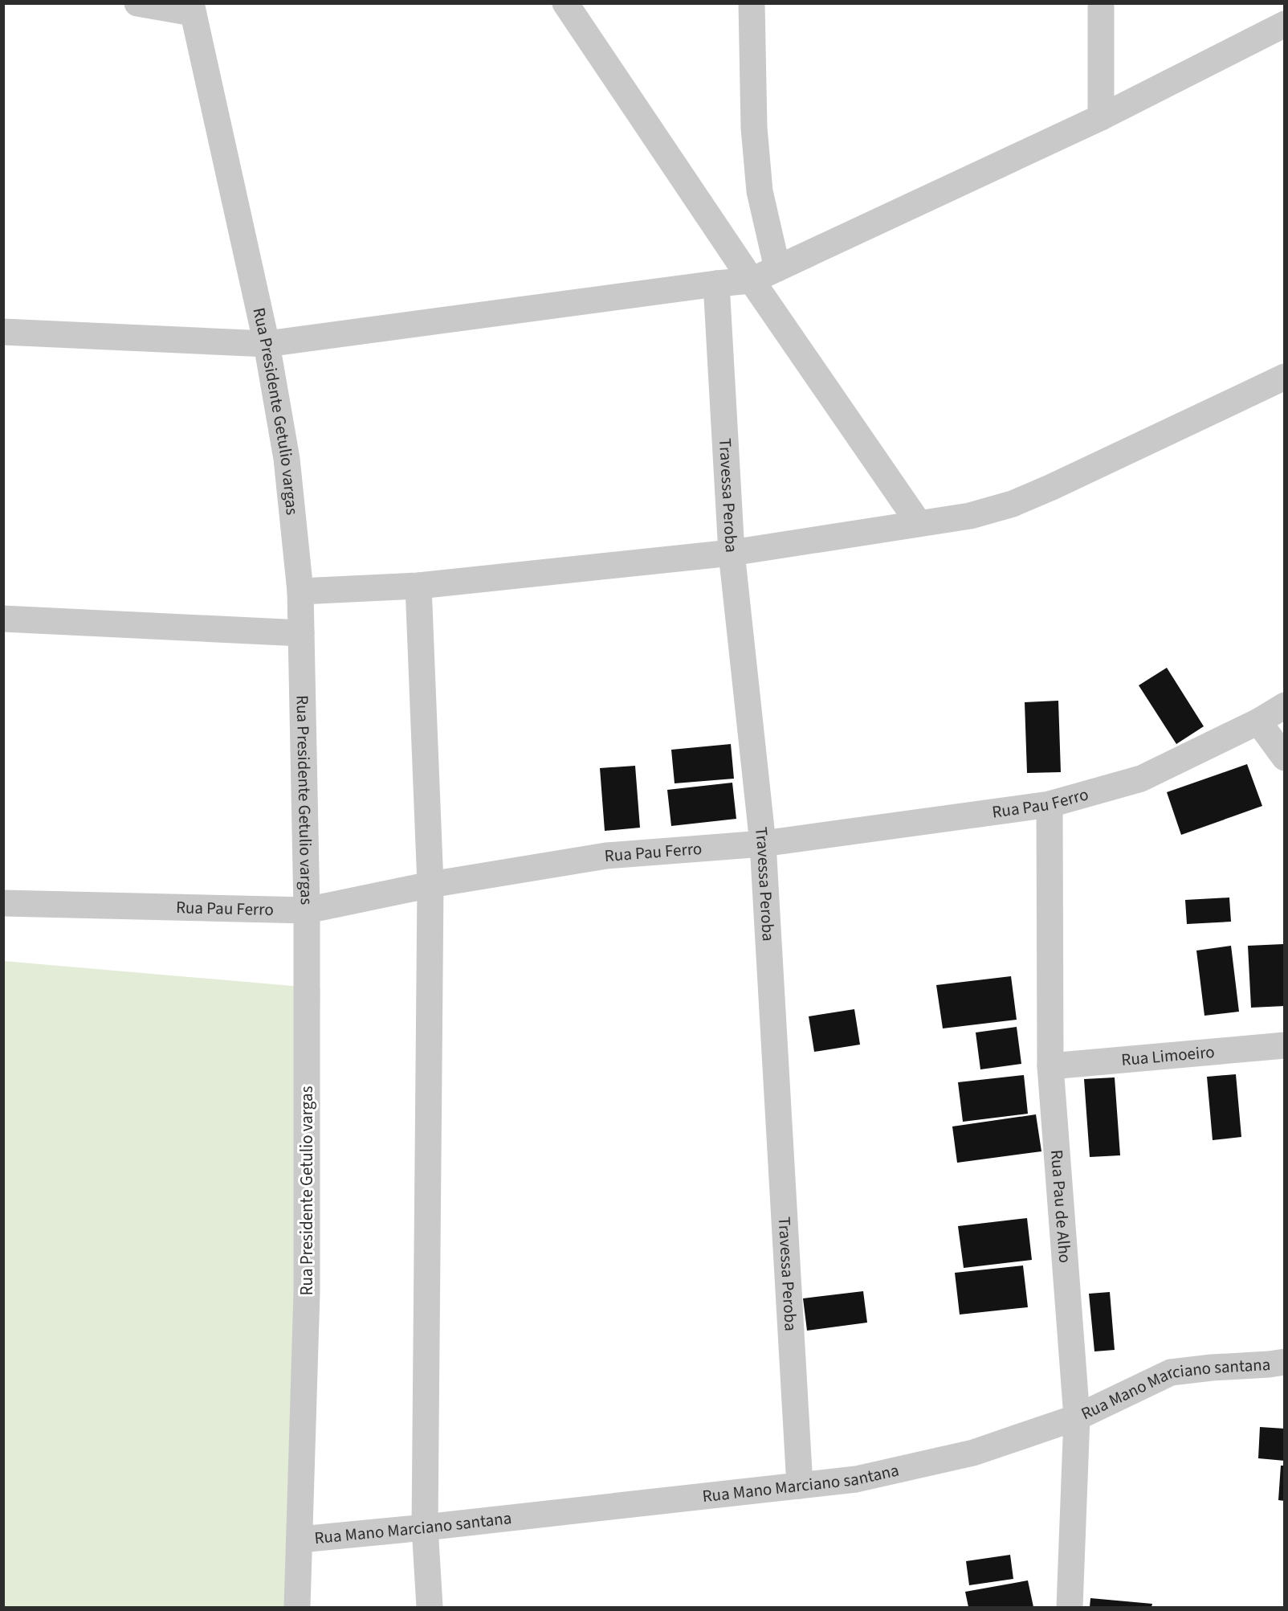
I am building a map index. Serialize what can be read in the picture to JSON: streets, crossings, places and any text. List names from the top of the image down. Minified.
{"streets":{"street":["Rua Presidente Getulio vargas","Travessa Peroba","Rua Pau Ferro","Rua Limoeiro","Rua Pau de Alho","Rua Mano Marciano santana"]},"crossings":[["Rua Presidente Getulio vargas","Rua Pau Ferro"],["Rua Presidente Getulio vargas","Rua Mano Marciano santana"],["Travessa Peroba","Rua Pau Ferro"],["Travessa Peroba","Rua Mano Marciano santana"],["Rua Pau Ferro","Rua Pau de Alho"],["Rua Limoeiro","Rua Pau de Alho"],["Rua Pau de Alho","Rua Mano Marciano santana"]]}
